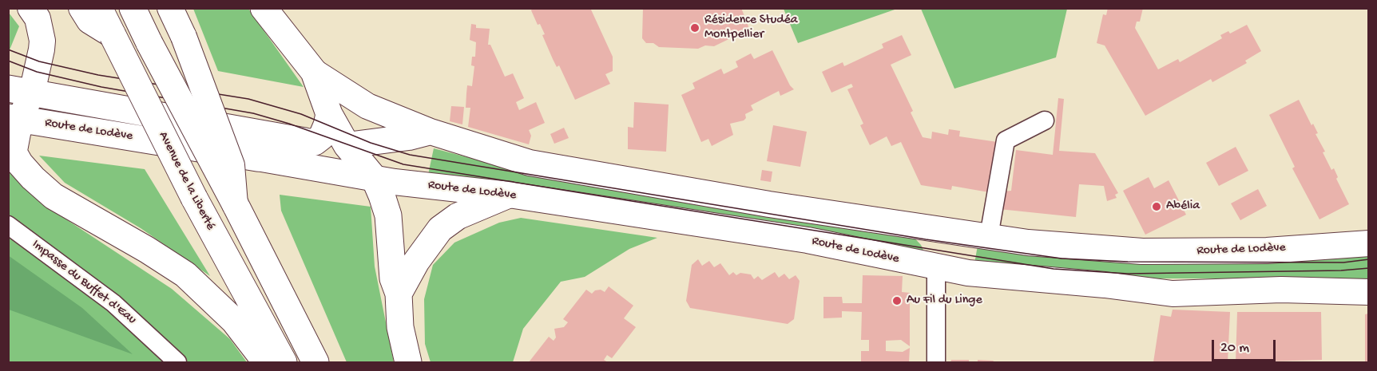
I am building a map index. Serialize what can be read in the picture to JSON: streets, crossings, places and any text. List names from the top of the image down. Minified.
{"streets":{"main road":["Route de Lodève","Avenue de la Liberté"],"street":["Impasse du Buffet d'Eau"]},"places":["Résidence Studéa Montpellier","Abélia","Au Fil du Linge"],"scale_bar":"20 m"}
